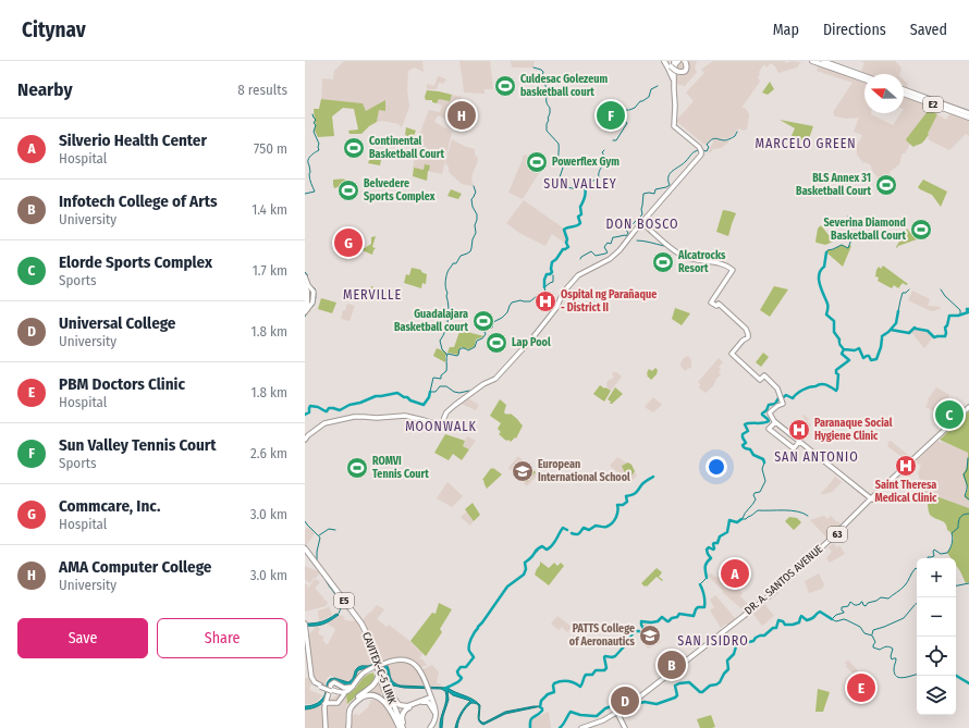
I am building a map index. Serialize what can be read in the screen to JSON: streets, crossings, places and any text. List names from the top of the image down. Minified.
{"streets":{"highway":["E2","E5","CAVITEX–C-5 LINK"],"main road":["63","DR. A. SANTOS AVENUE"]},"districts":["MARCELO GREEN","SUN VALLEY","DON BOSCO","MERVILLE","MOONWALK","SAN ANTONIO","SAN ISIDRO"],"places":{"sports":["Culdesac Golezeum basketball court","Continental Basketball Court","Powerflex Gym","BLS Annex 31 Basketball Court","Belvedere Sports Complex","Severina Diamond Basketball Court","Alcatrocks Resort","Guadalajara Basketball court","Lap Pool","ROMVI Tennis Court"],"hospital":["Ospital ng Parañaque - District II","Paranaque Social Hygiene Clinic","Saint Theresa Medical Clinic"],"school or university":["European International School","PATTS College of Aeronautics"]},"north":"left","page":{"header":"Citynav","nav":["Map","Directions","Saved"],"heading":["Nearby","8 results"],"pins":["F","H","G","C","A","B","E","D"],"list":[{"mark":"A","name":"Silverio Health Center","note":"Hospital","value":"750 m"},{"mark":"B","name":"Infotech College of Arts","note":"University","value":"1.4 km"},{"mark":"C","name":"Elorde Sports Complex","note":"Sports","value":"1.7 km"},{"mark":"D","name":"Universal College","note":"University","value":"1.8 km"},{"mark":"E","name":"PBM Doctors Clinic","note":"Hospital","value":"1.8 km"},{"mark":"F","name":"Sun Valley Tennis Court","note":"Sports","value":"2.6 km"},{"mark":"G","name":"Commcare, Inc.","note":"Hospital","value":"3.0 km"},{"mark":"H","name":"AMA Computer College","note":"University","value":"3.0 km"}],"map_buttons":["+","−"],"buttons":["Save","Share"]}}
